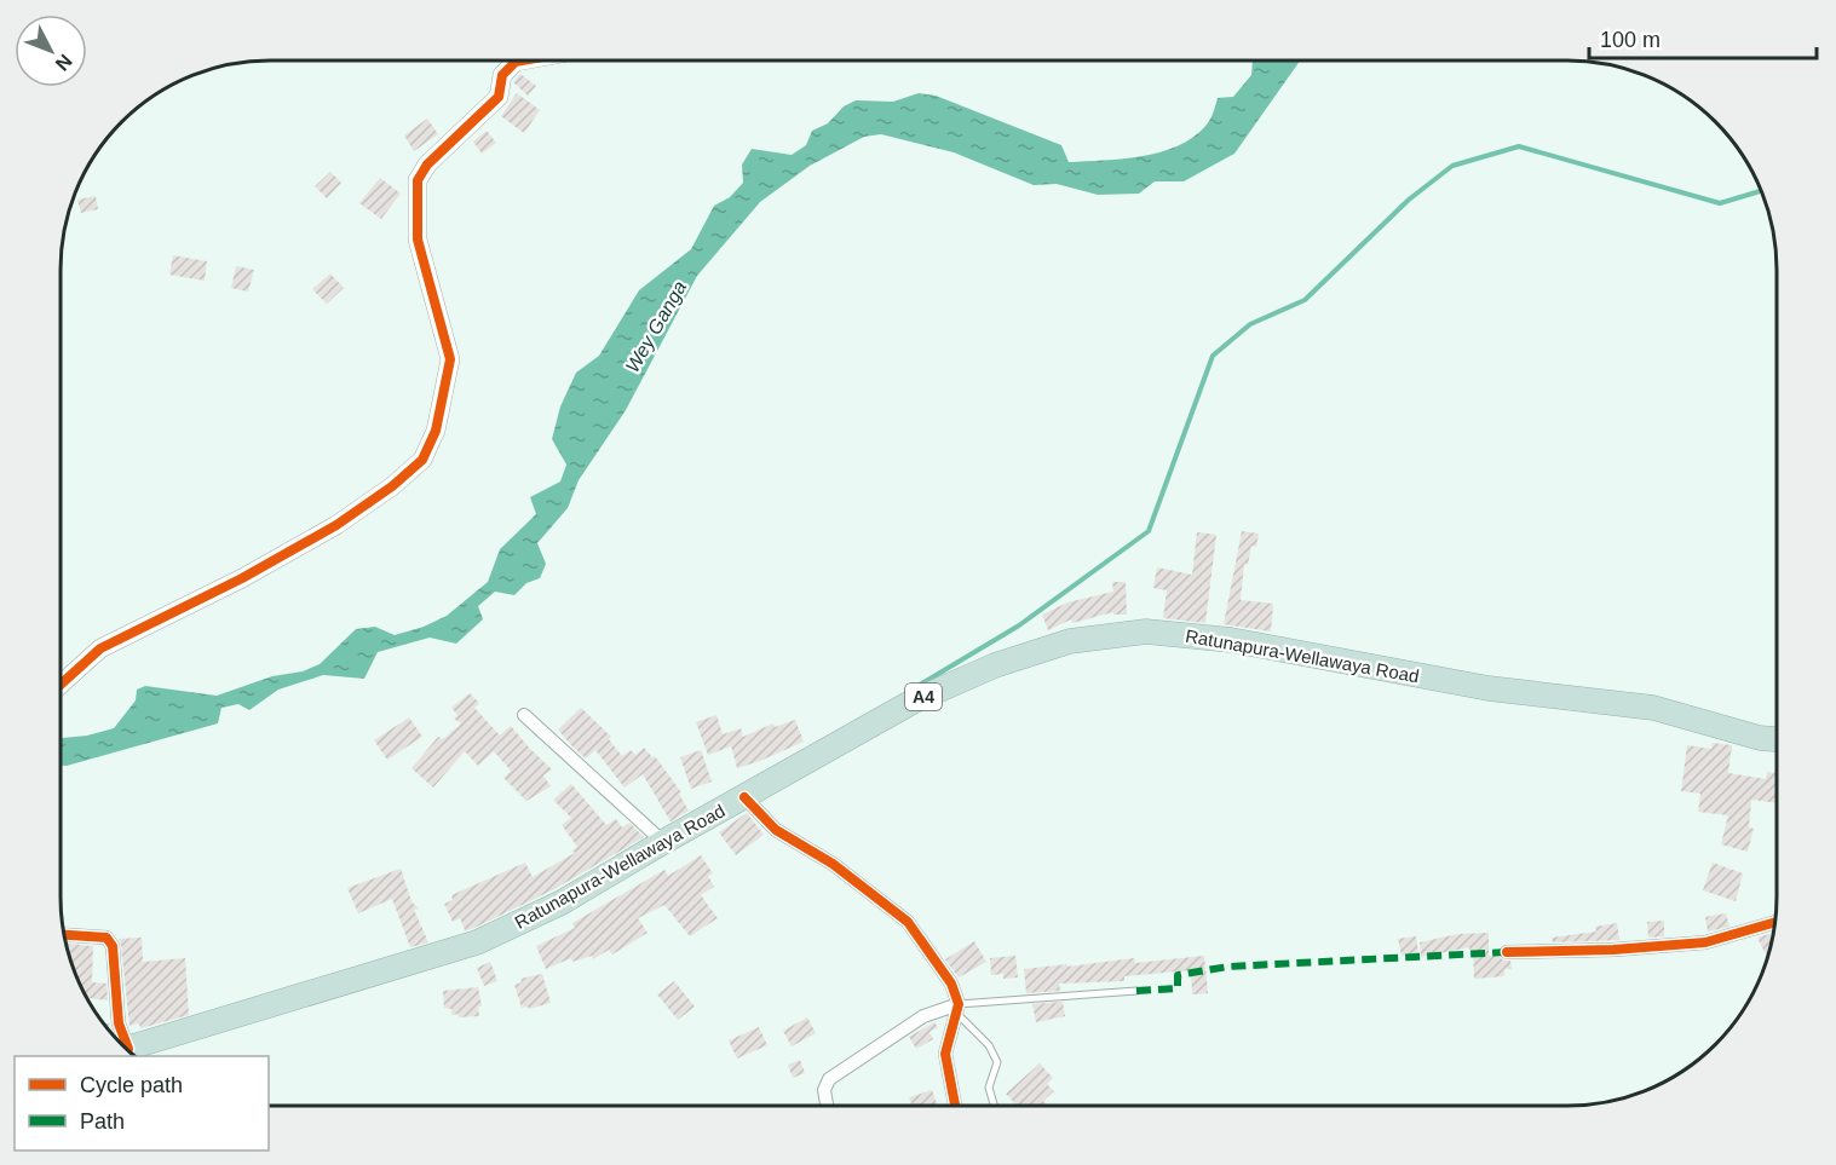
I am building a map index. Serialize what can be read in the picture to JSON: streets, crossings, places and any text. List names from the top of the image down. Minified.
{"streets":{"highway":["Ratunapura-Wellawaya Road","A4"]},"water":["Wey Ganga"],"legend":["Cycle path","Path"],"scale_bar":"100 m","north":"bottom right"}
